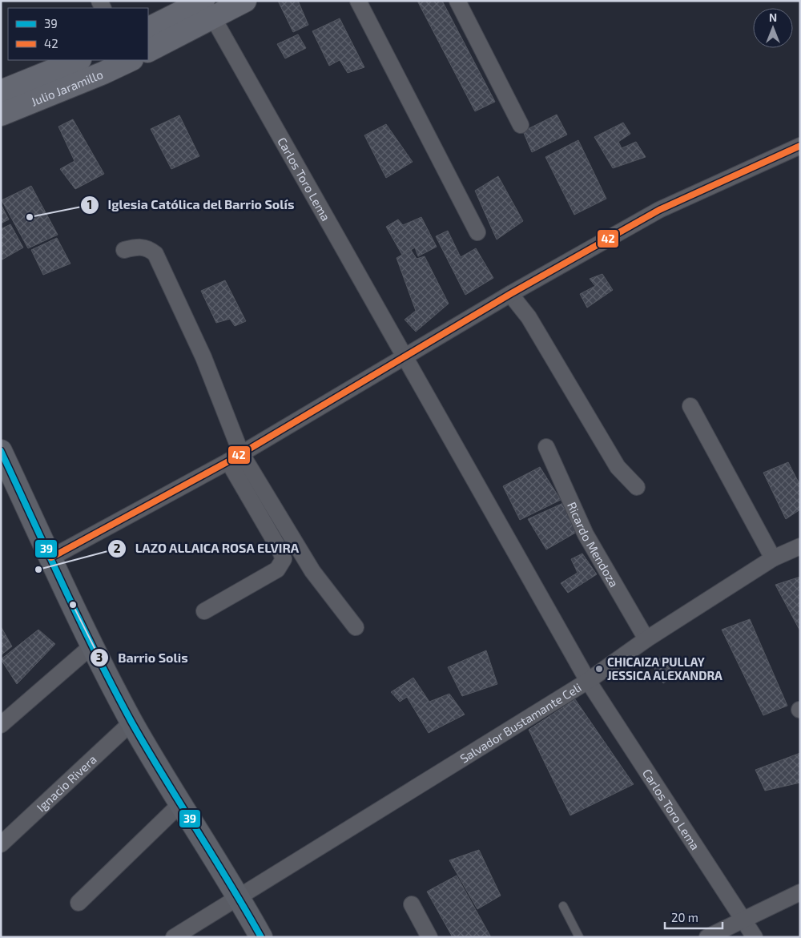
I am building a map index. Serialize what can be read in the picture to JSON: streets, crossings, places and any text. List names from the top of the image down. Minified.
{"streets":{"main road":["Julio Jaramillo"],"street":["Carlos Toro Lema","Ricardo Mendoza","Salvador Bustamante Celi","Ignacio Rivera"]},"crossings":[["Carlos Toro Lema","Salvador Bustamante Celi"],["Ricardo Mendoza","Salvador Bustamante Celi"]],"places":["Iglesia Católica del Barrio Solís","LAZO ALLAICA ROSA ELVIRA","Barrio Solis","CHICAIZA PULLAY JESSICA ALEXANDRA"],"lines":["transit line 42","transit line 39"],"legend":["39","42"],"scale_bar":"20 m","north":"top"}
